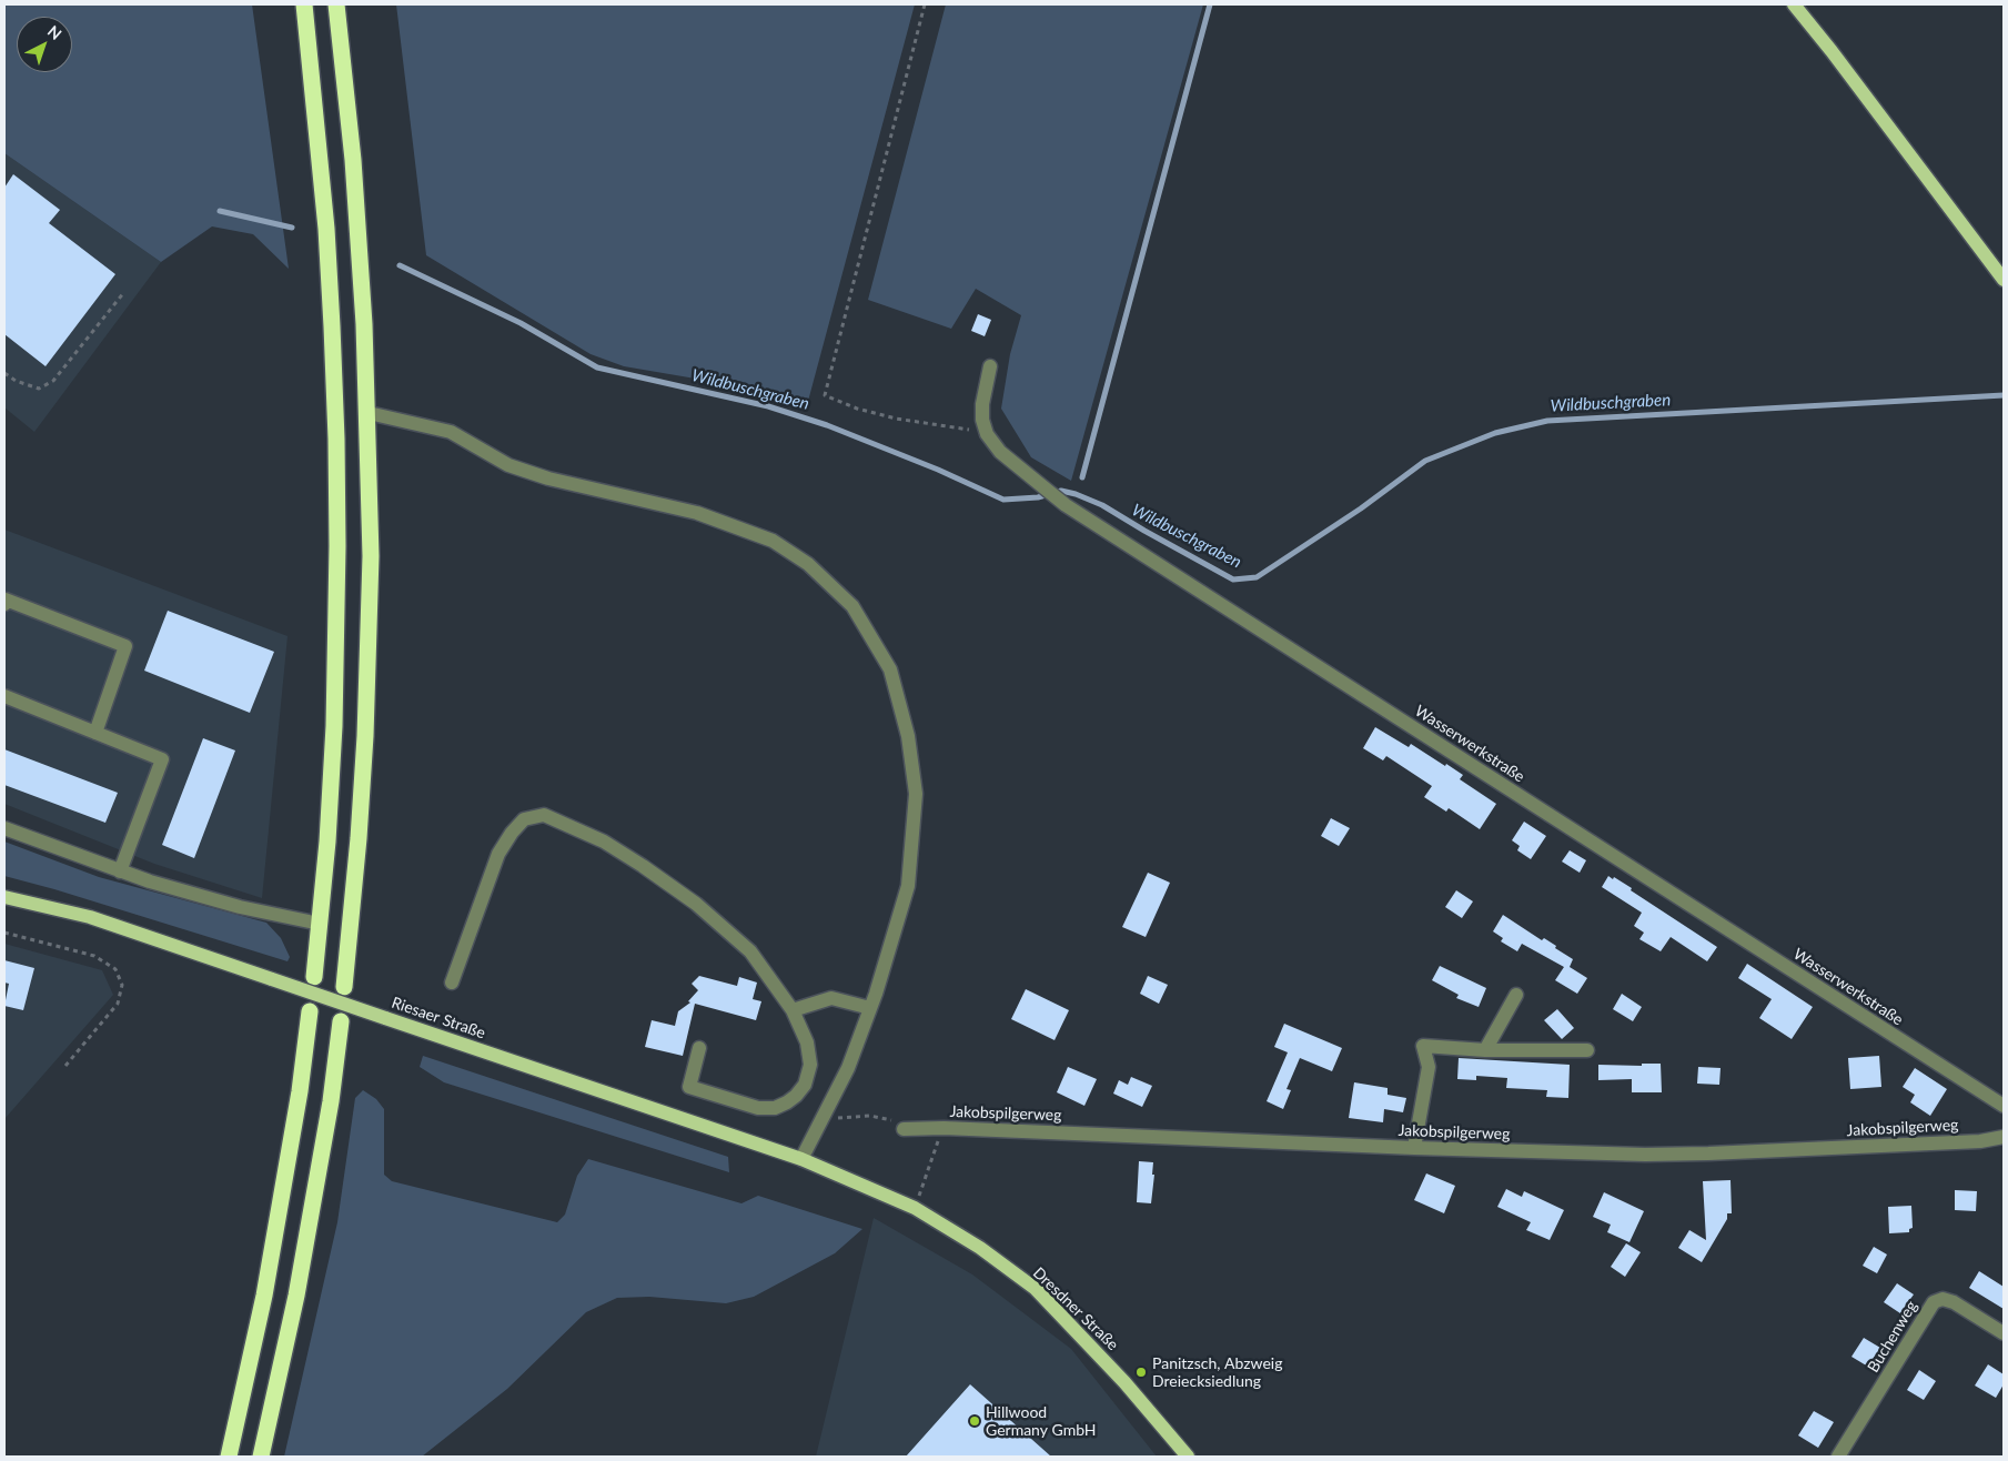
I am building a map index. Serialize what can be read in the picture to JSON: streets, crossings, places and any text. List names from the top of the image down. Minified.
{"streets":{"main road":["Riesaer Straße","Dresdner Straße"],"street":["Wasserwerkstraße","Jakobspilgerweg","Buchenweg"]},"crossings":[["Riesaer Straße","Dresdner Straße"]],"water":["Wildbuschgraben"],"places":["Panitzsch, Abzweig Dreiecksiedlung","Hillwood Germany GmbH"],"north":"top right"}
